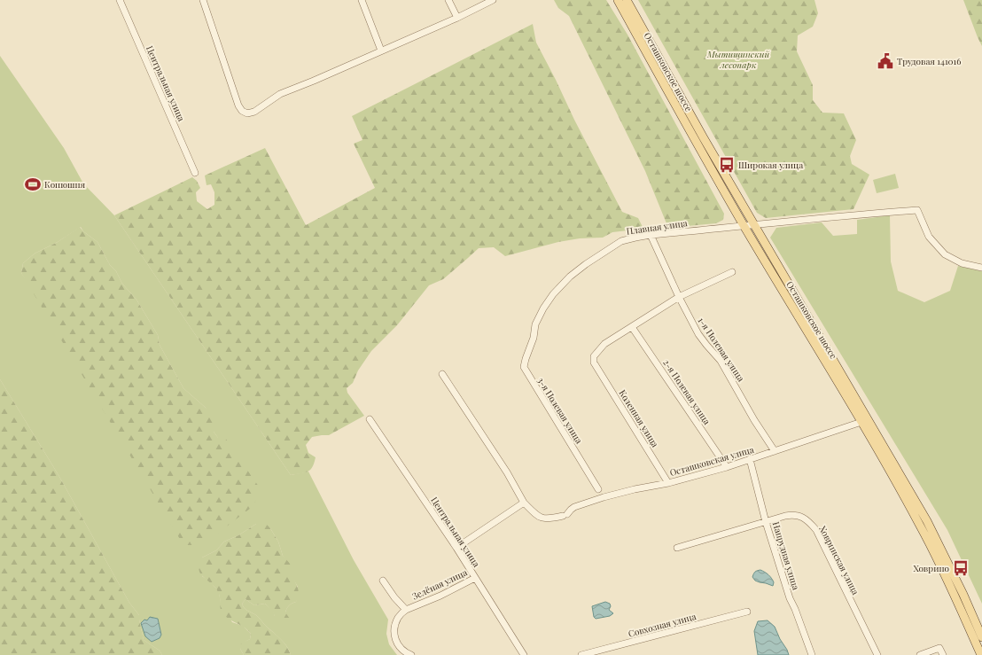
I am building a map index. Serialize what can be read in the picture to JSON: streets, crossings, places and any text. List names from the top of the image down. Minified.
{"streets":{"main road":["Осташковское шоссе"],"street":["Центральная улица","Плавная улица","1-я Полевая улица","2-я Полевая улица","3-я Полевая улица","Коленная улица","Осташковская улица","Напрудная улица","Ховринская улица","Зелёная улица","Совхозная улица"]},"crossings":[["Осташковское шоссе","Плавная улица"],["Осташковское шоссе","Осташковская улица"],["Центральная улица","Зелёная улица"],["Плавная улица","1-я Полевая улица"],["Плавная улица","3-я Полевая улица"],["1-я Полевая улица","Осташковская улица"],["2-я Полевая улица","Коленная улица"],["2-я Полевая улица","Осташковская улица"],["Коленная улица","Осташковская улица"],["Осташковская улица","Напрудная улица"],["Напрудная улица","Ховринская улица"]],"parks":["Мытищинский лесопарк"],"places":{"public building":["Трудовая 141016"],"bus stop":["Широкая улица","Ховрино"],"sports":["Конюшня"]}}
